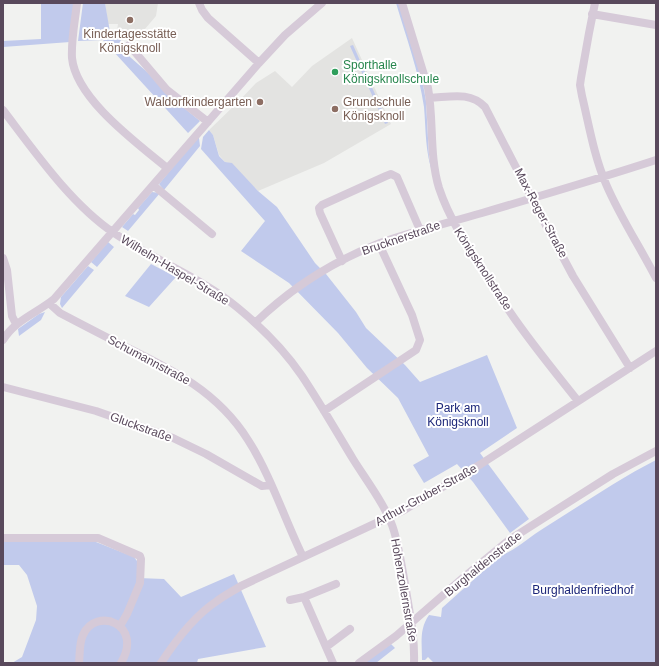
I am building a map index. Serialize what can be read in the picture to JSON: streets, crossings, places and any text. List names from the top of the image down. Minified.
{"streets":{"street":["Max-Reger-Straße","Brucknerstraße","Königsknollstraße","Wilhelm-Haspel-Straße","Schumannstraße","Gluckstraße","Arthur-Gruber-Straße","Burghaldenstraße","Hohenzollernstraße"]},"crossings":[["Max-Reger-Straße","Brucknerstraße"],["Max-Reger-Straße","Königsknollstraße"],["Max-Reger-Straße","Arthur-Gruber-Straße"],["Brucknerstraße","Königsknollstraße"],["Brucknerstraße","Wilhelm-Haspel-Straße"],["Königsknollstraße","Arthur-Gruber-Straße"],["Wilhelm-Haspel-Straße","Arthur-Gruber-Straße"],["Wilhelm-Haspel-Straße","Hohenzollernstraße"],["Schumannstraße","Gluckstraße"],["Schumannstraße","Arthur-Gruber-Straße"],["Arthur-Gruber-Straße","Hohenzollernstraße"],["Burghaldenstraße","Hohenzollernstraße"]],"parks":["Park am Königsknoll","Burghaldenfriedhof"],"places":["Kindertagesstätte Königsknoll","Sporthalle Königsknollschule","Waldorfkindergarten","Grundschule Königsknoll"]}
